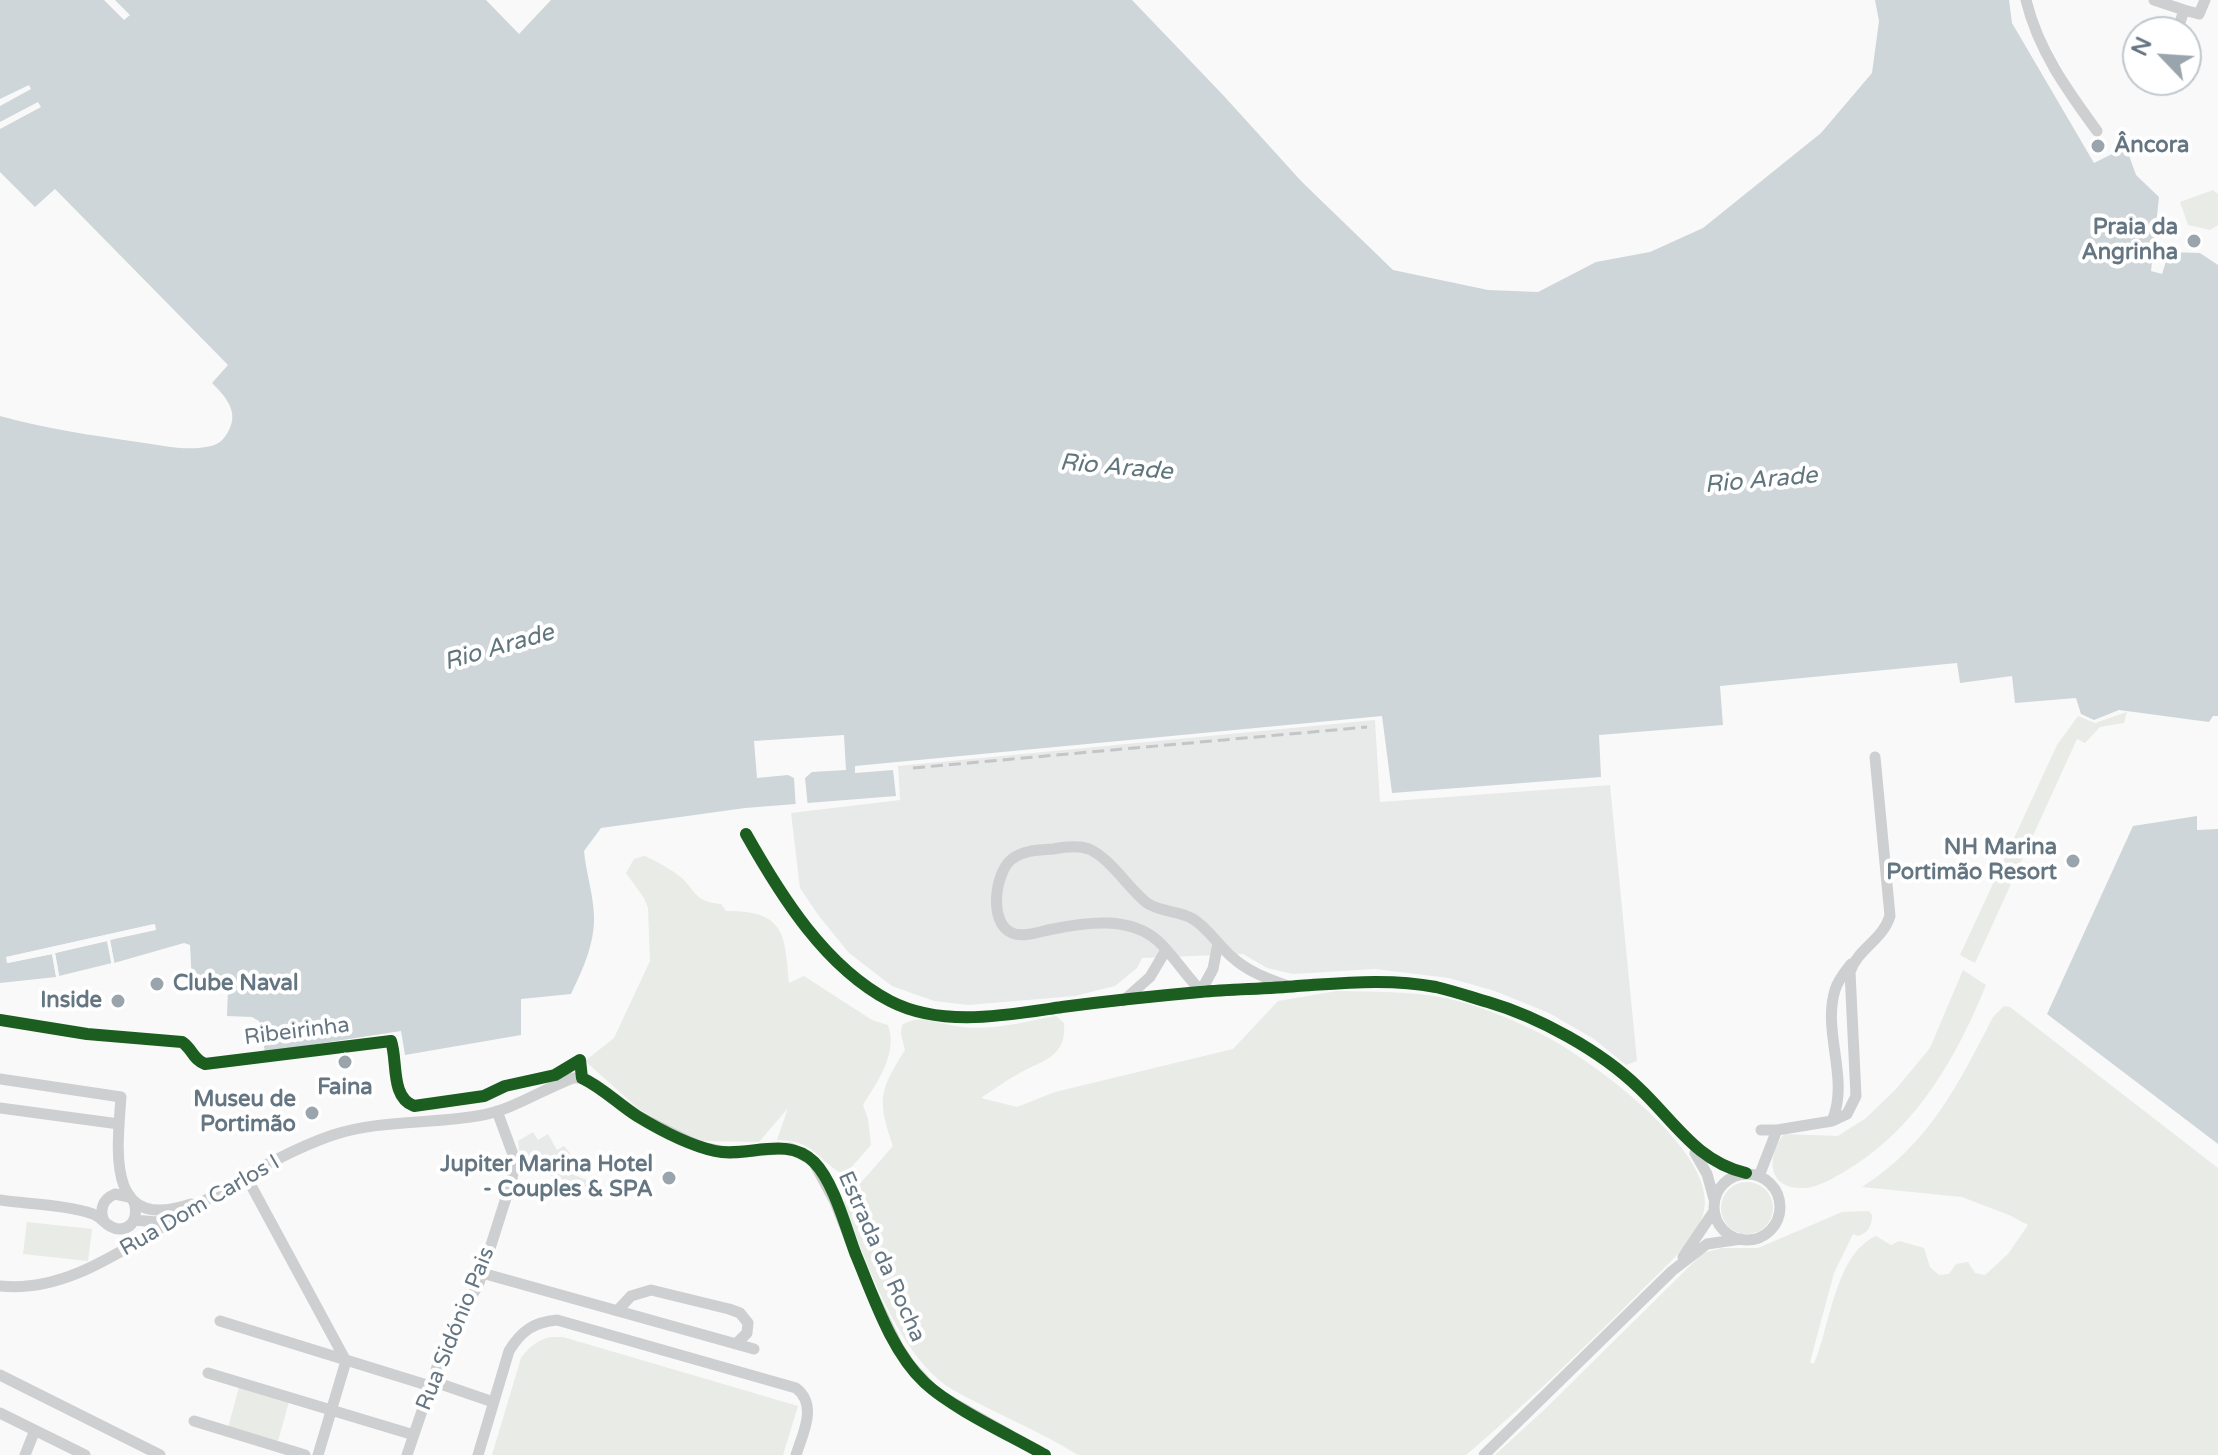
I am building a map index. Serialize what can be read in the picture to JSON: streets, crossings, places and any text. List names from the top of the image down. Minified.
{"streets":{"street":["Rua Dom Carlos I","Estrada da Rocha","Rua Sidónio Pais"],"cycle path":["Ribeirinha"]},"crossings":[["Rua Dom Carlos I","Estrada da Rocha"],["Rua Dom Carlos I","Rua Sidónio Pais"],["Estrada da Rocha","Rua Sidónio Pais"]],"water":["Rio Arade"],"places":["Âncora","Praia da Angrinha","NH Marina Portimão Resort","Clube Naval","Inside","Faina","Museu de Portimão","Jupiter Marina Hotel - Couples & SPA"],"north":"top left"}
